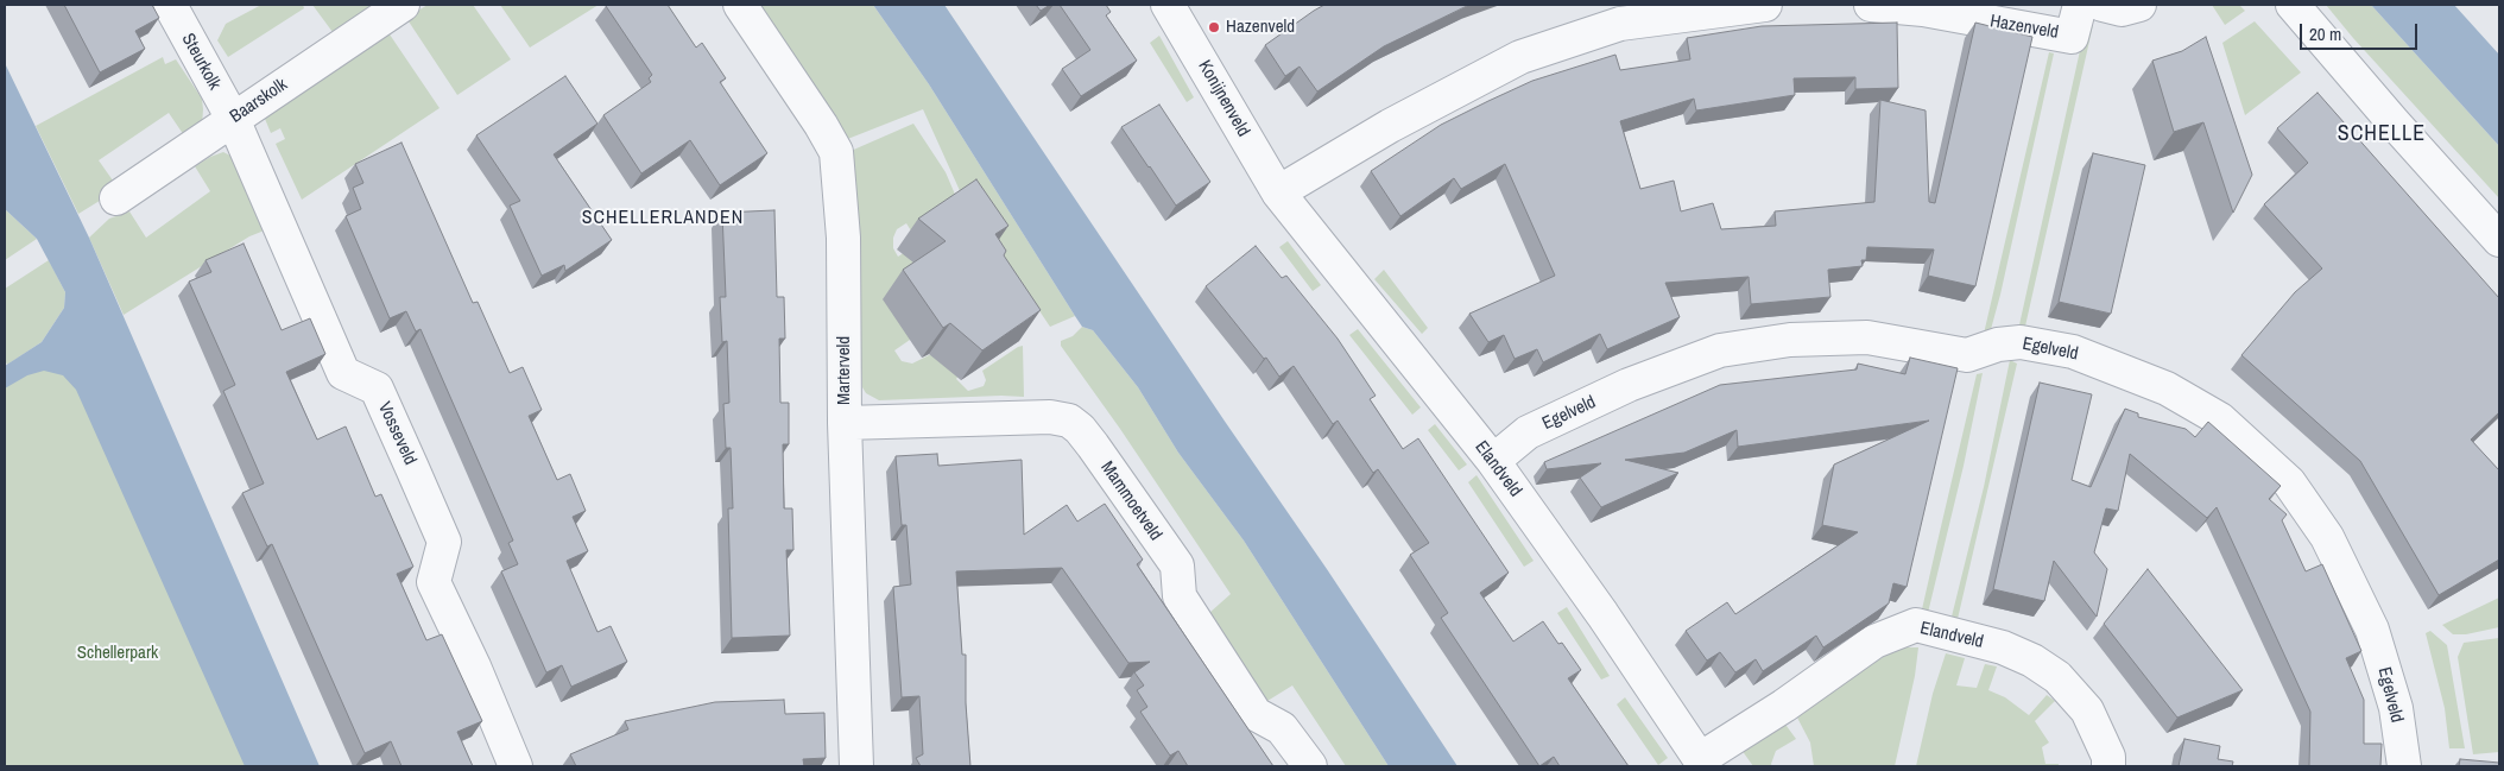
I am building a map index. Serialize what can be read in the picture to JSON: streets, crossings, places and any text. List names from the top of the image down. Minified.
{"streets":{"street":["Hazenveld","Steurkolk","Konijnenveld","Baarskolk","Egelveld","Marterveld","Vosseveld","Elandveld","Mammoetveld"]},"crossings":[["Steurkolk","Baarskolk"],["Steurkolk","Vosseveld"],["Konijnenveld","Elandveld"],["Baarskolk","Vosseveld"],["Egelveld","Elandveld"],["Marterveld","Mammoetveld"]],"districts":["SCHELLE","SCHELLERLANDEN"],"parks":["Schellerpark"],"places":["Hazenveld"],"scale_bar":"20 m"}
